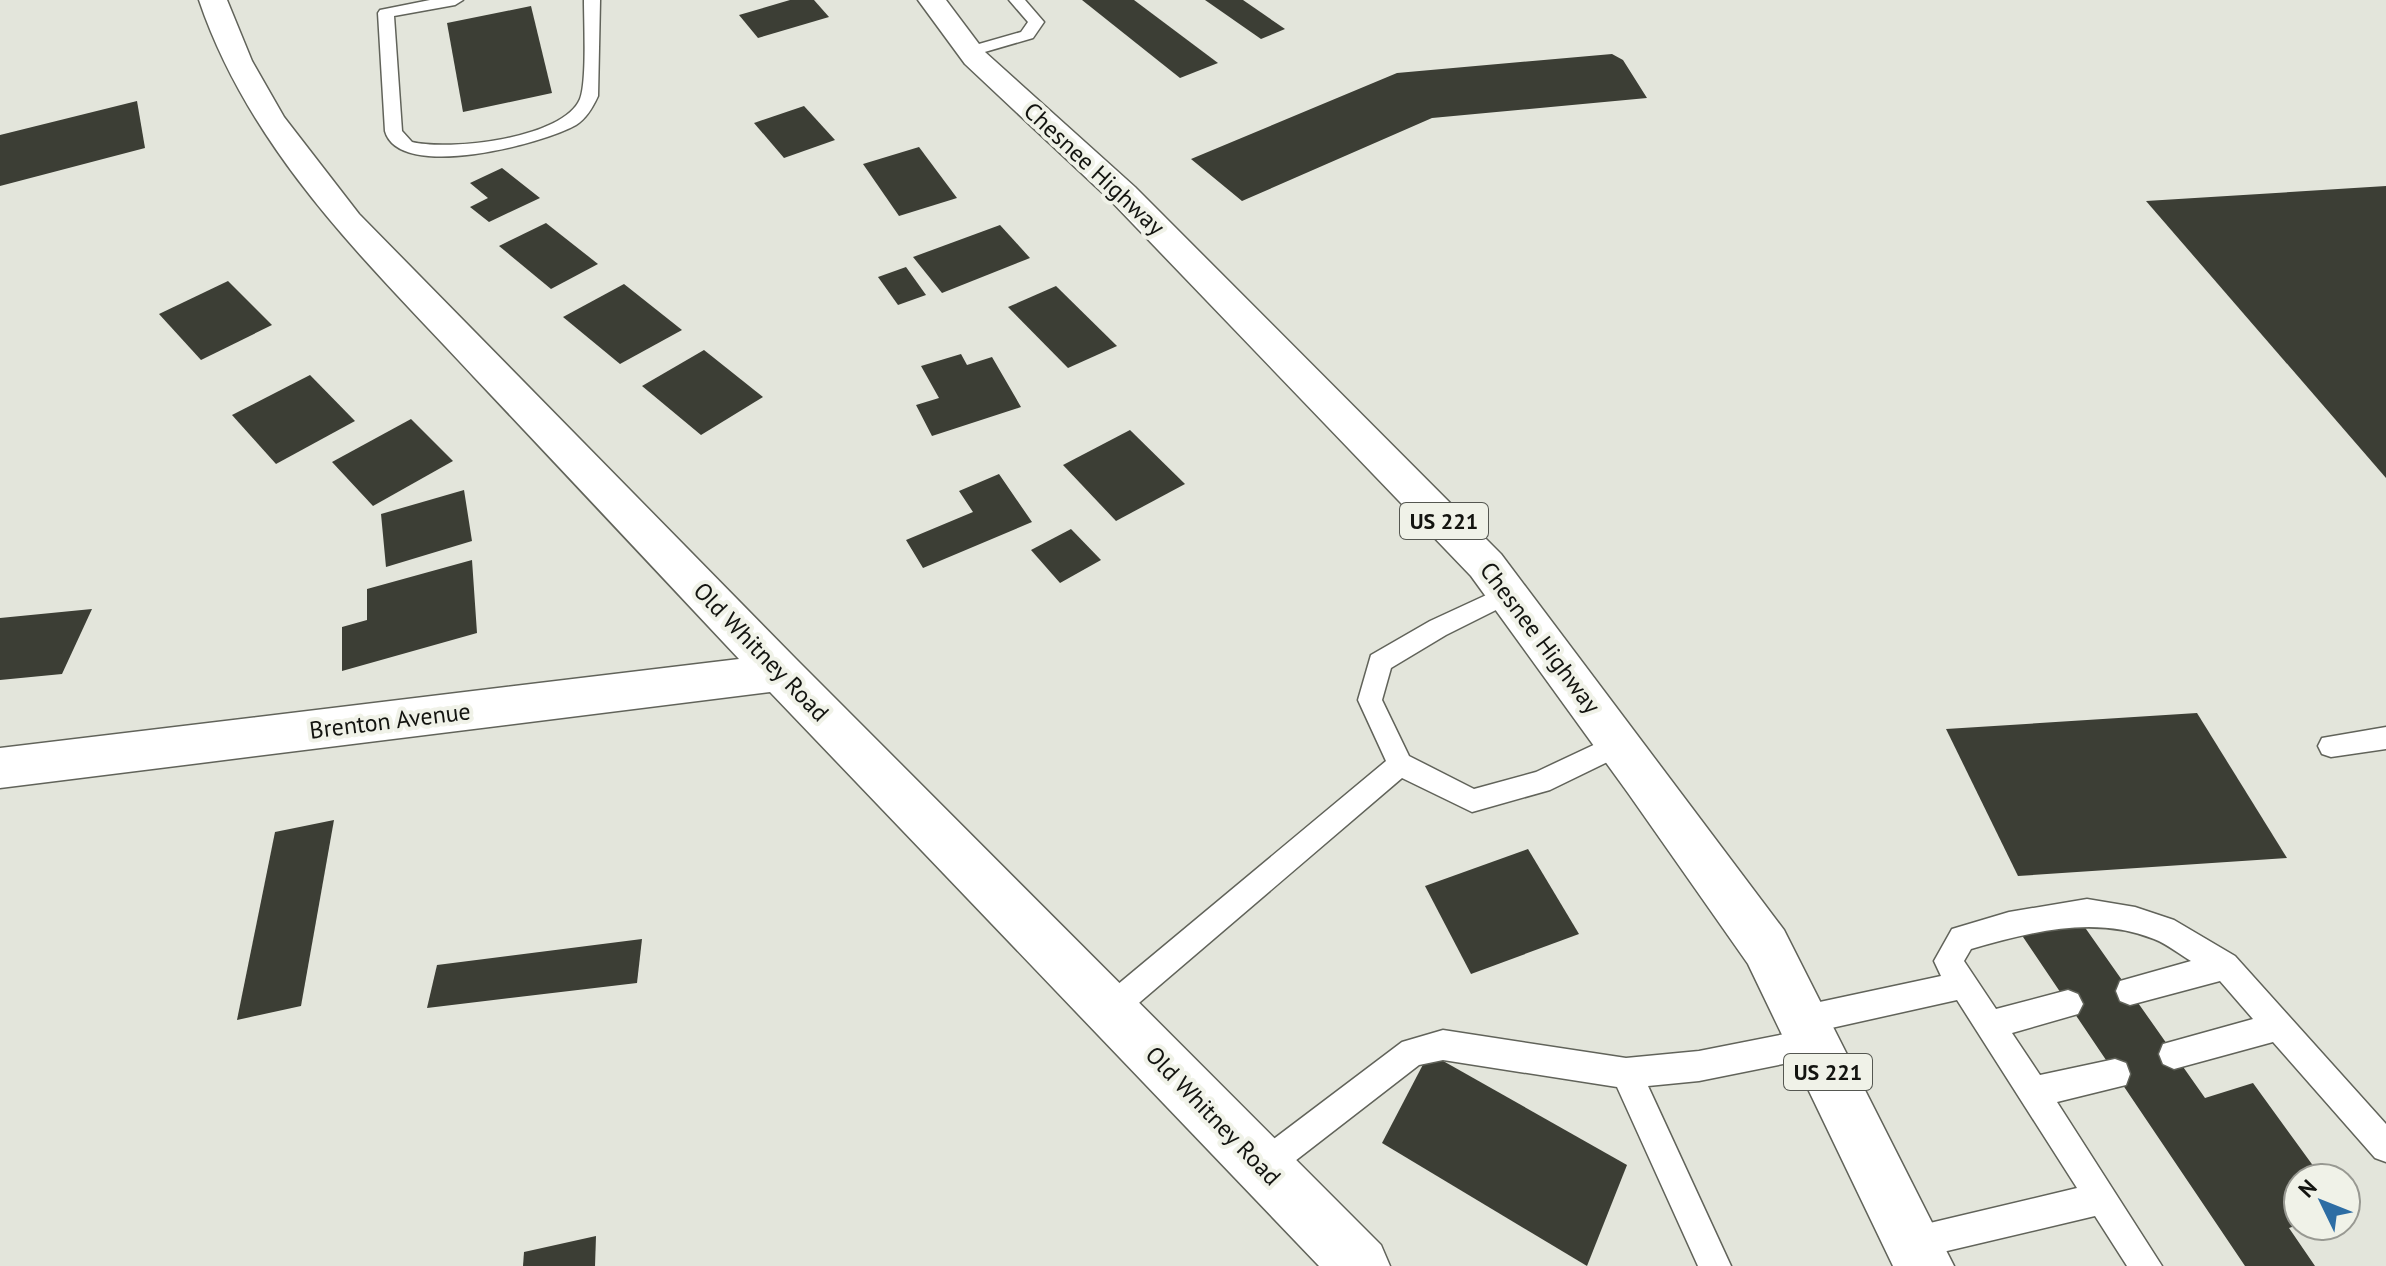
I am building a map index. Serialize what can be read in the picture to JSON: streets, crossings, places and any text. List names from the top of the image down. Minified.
{"streets":{"street":["Chesnee Highway","US 221","Old Whitney Road","Brenton Avenue"]},"crossings":[["Old Whitney Road","Brenton Avenue"]],"north":"top left"}
